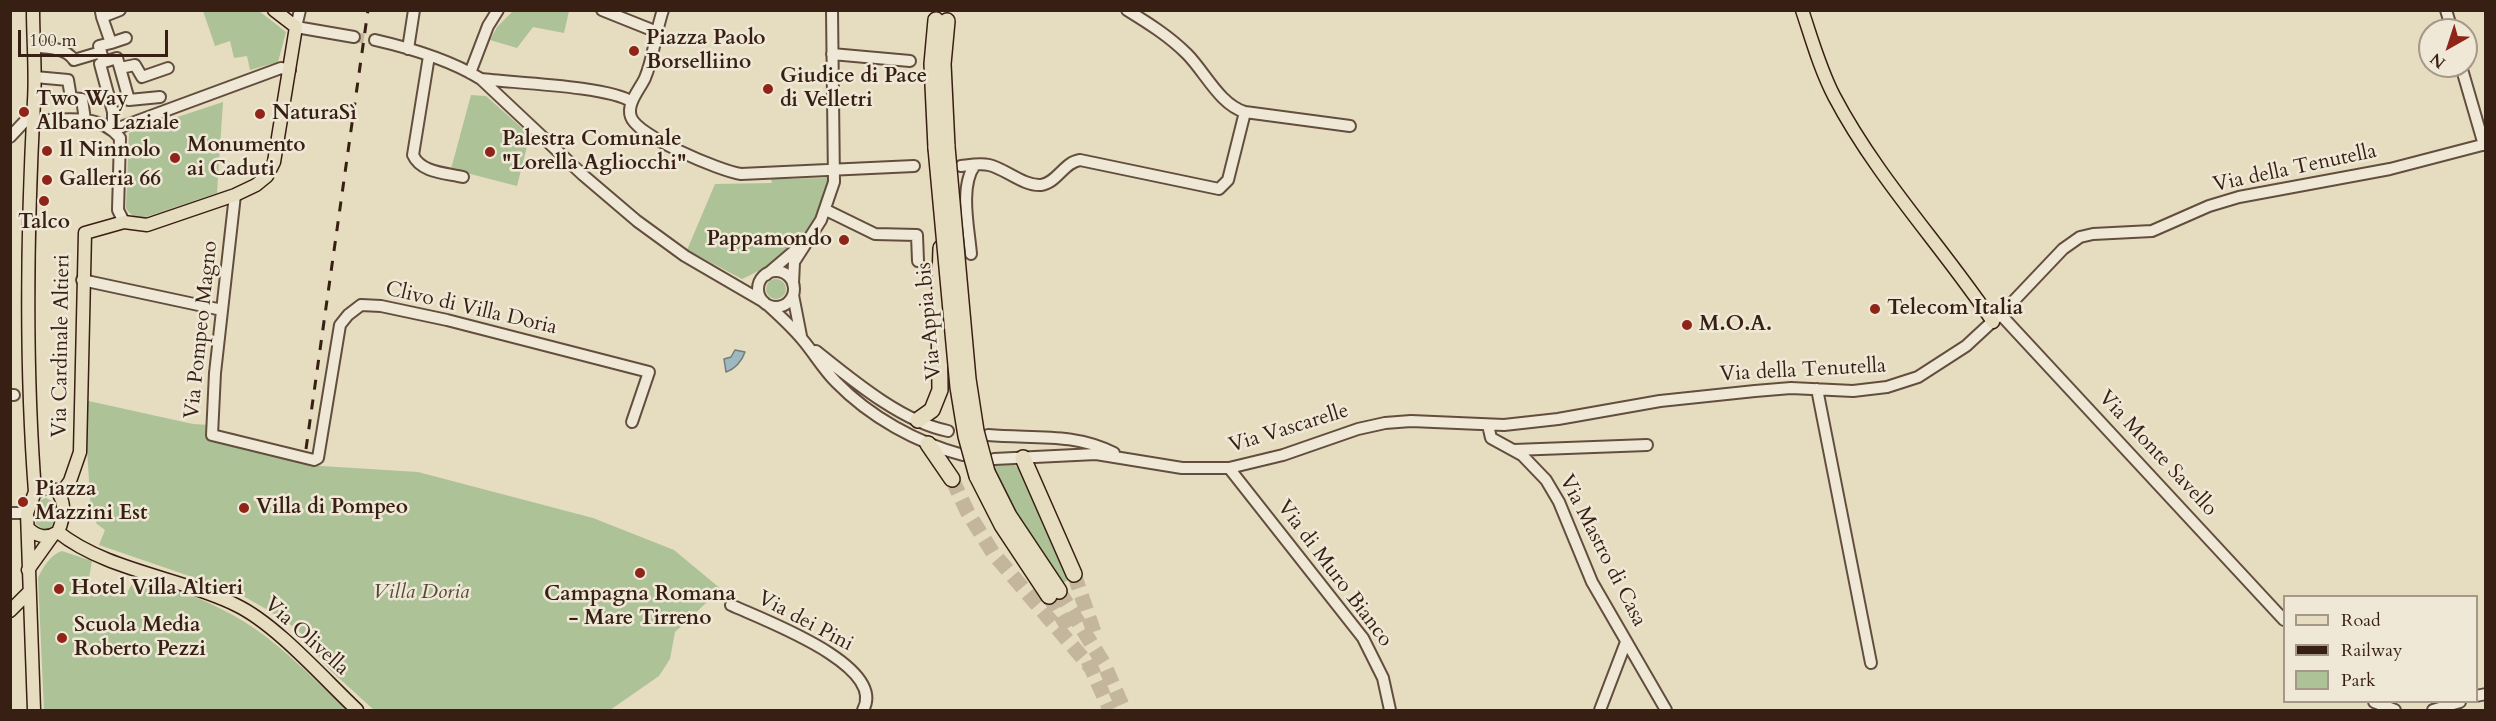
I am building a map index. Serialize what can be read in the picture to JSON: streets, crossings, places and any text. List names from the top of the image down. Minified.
{"streets":{"highway":["Via Appia bis"],"main road":["Via Cardinale Altieri","Via Olivella"],"street":["Via della Tenutella","Clivo di Villa Doria","Via Pompeo Magno","Via Vascarelle","Via Monte Savello","Via Mastro di Casa","Via di Muro Bianco","Via dei Pini"]},"crossings":[["Via della Tenutella","Via Vascarelle"],["Via della Tenutella","Via Monte Savello"],["Via della Tenutella","Via Mastro di Casa"],["Clivo di Villa Doria","Via Pompeo Magno"],["Via Appia bis","Via Vascarelle"],["Via Cardinale Altieri","Via Olivella"],["Via Vascarelle","Via Mastro di Casa"],["Via Vascarelle","Via di Muro Bianco"]],"parks":["Villa Doria"],"places":["Piazza Paolo Borselliino","Giudice di Pace di Velletri","Two Way Albano Laziale","NaturaSì","Il Ninnolo","Palestra Comunale \"Lorella Agliocchi\"","Monumento ai Caduti","Galleria 66","Talco","Pappamondo","Telecom Italia","M.O.A.","Piazza Mazzini Est","Villa di Pompeo","Campagna Romana - Mare Tirreno","Hotel Villa Altieri","Scuola Media Roberto Pezzi"],"legend":["Road","Railway","Park"],"scale_bar":"100 m","north":"bottom left"}
